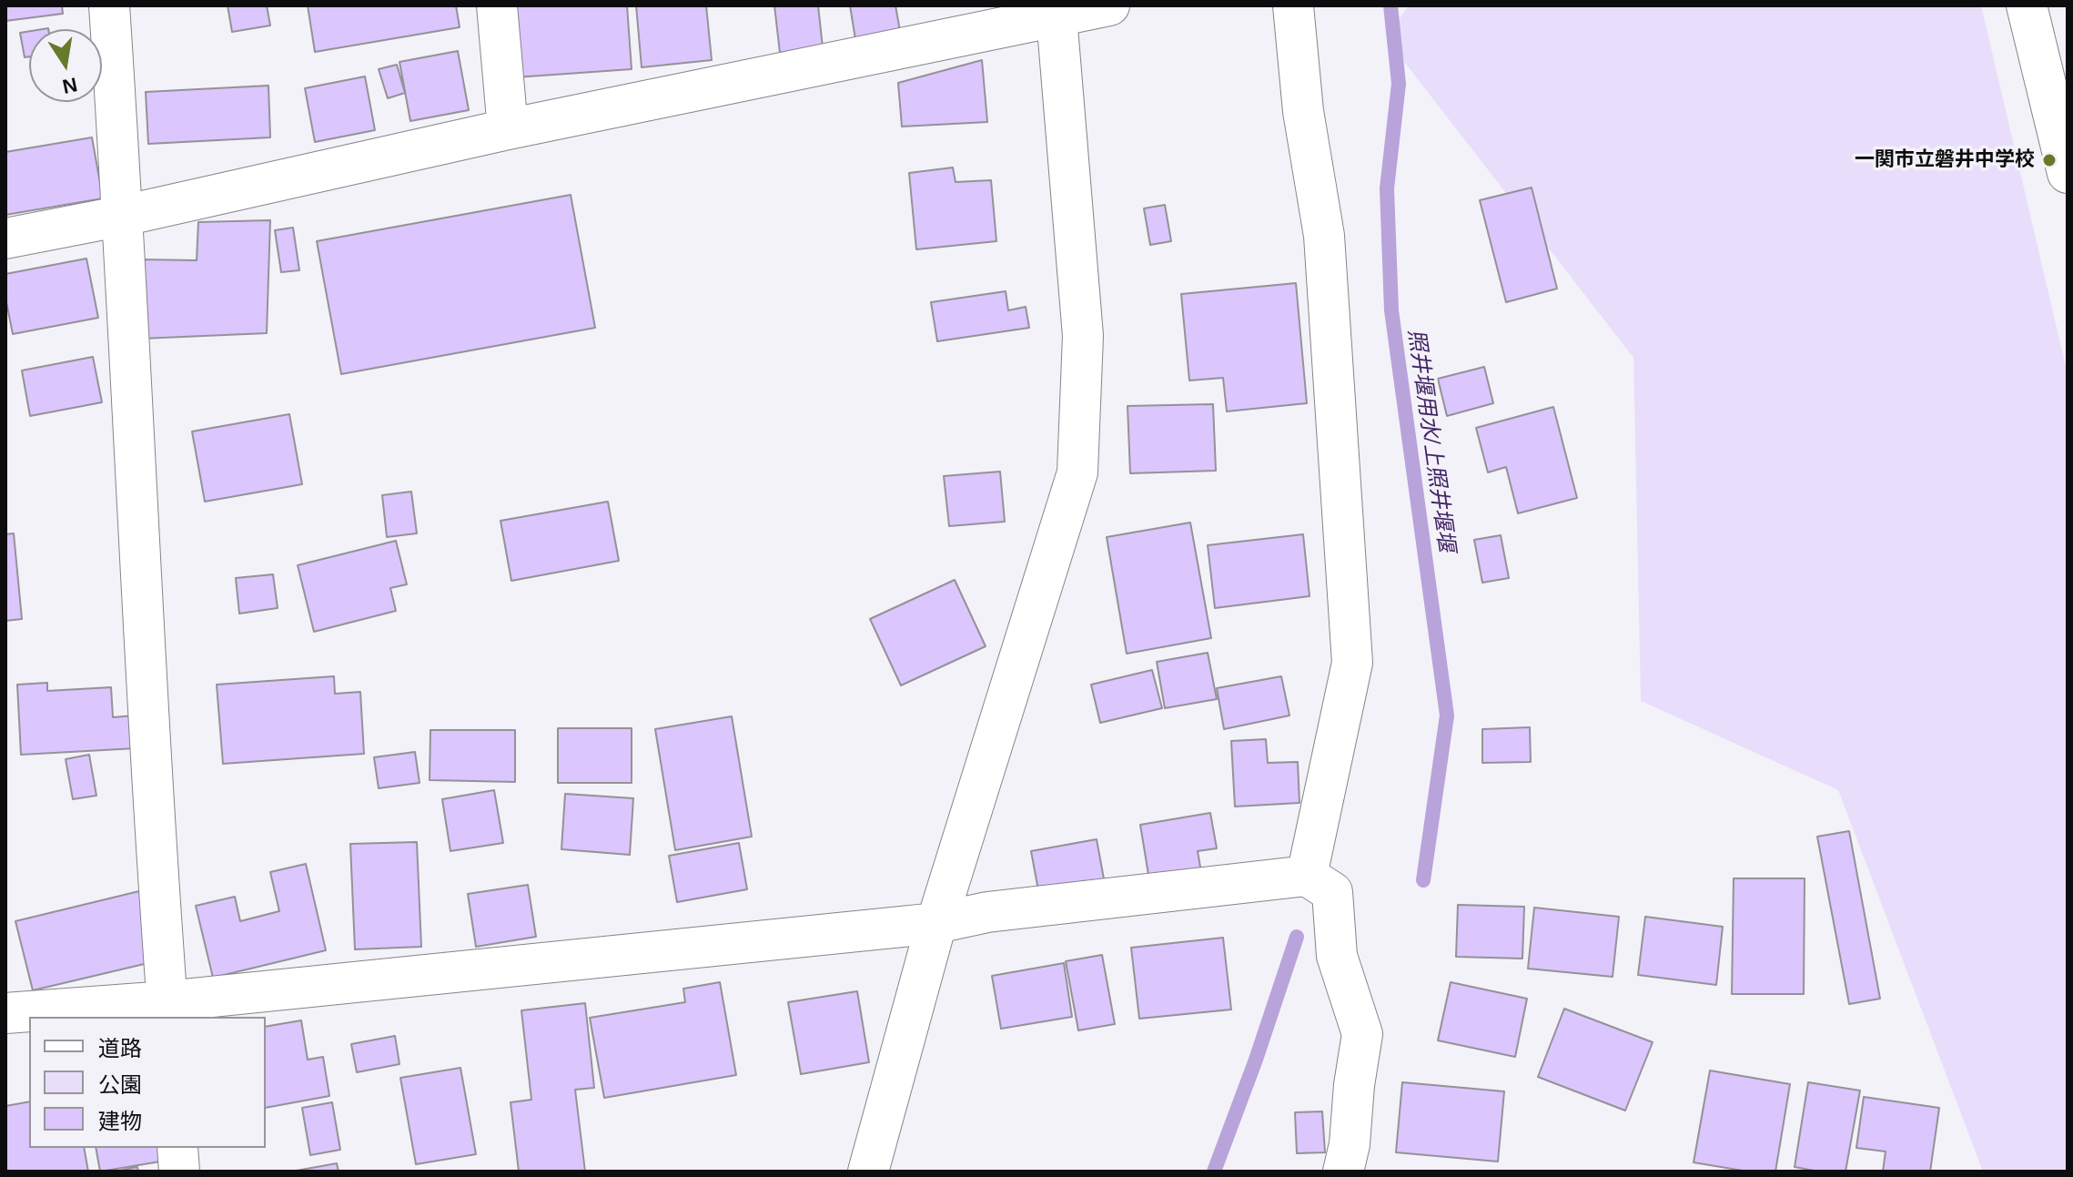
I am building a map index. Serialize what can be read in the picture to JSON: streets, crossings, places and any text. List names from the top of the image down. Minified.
{"water":["照井堰用水/上照井堰堰"],"places":["一関市立磐井中学校"],"legend":["道路","公園","建物"],"north":"bottom"}
